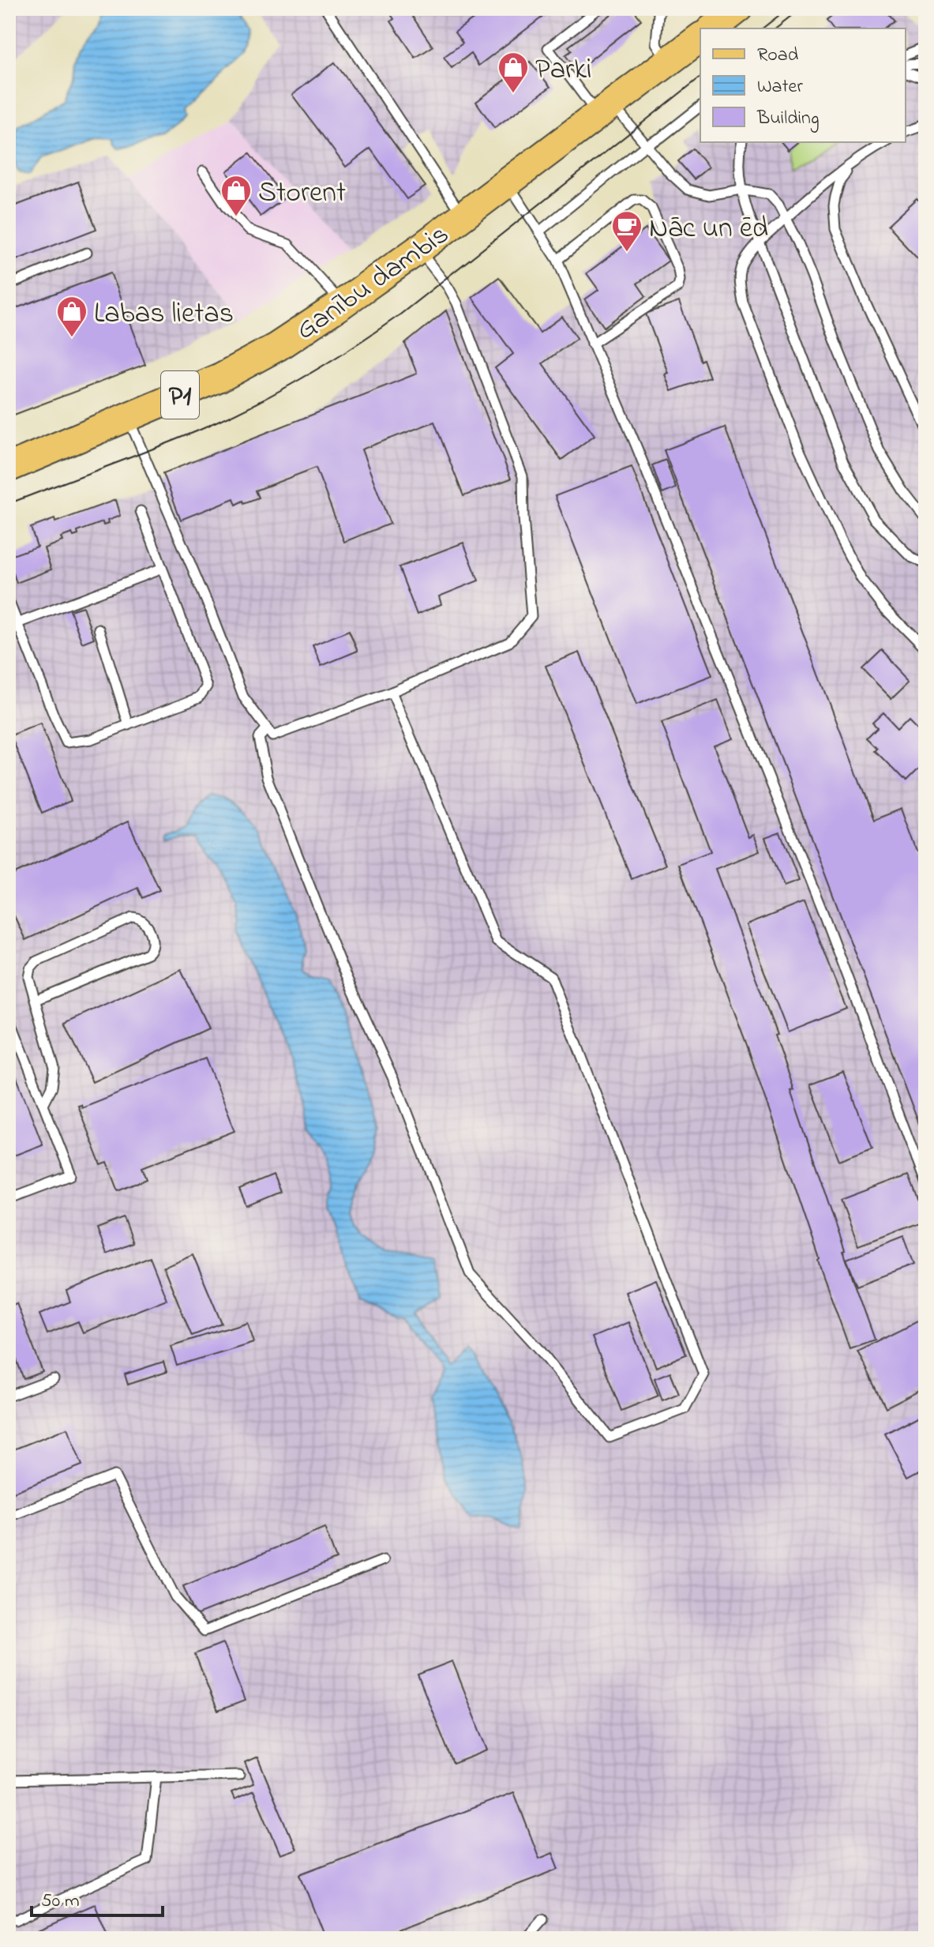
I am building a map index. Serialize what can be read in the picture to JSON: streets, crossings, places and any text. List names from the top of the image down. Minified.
{"streets":{"main road":["Ganību dambis","P1"]},"places":{"shop":["Parki","Storent","Labas lietas"],"cafe":["Nāc un ēd"]},"legend":["Road","Water","Building"],"scale_bar":"50 m"}
